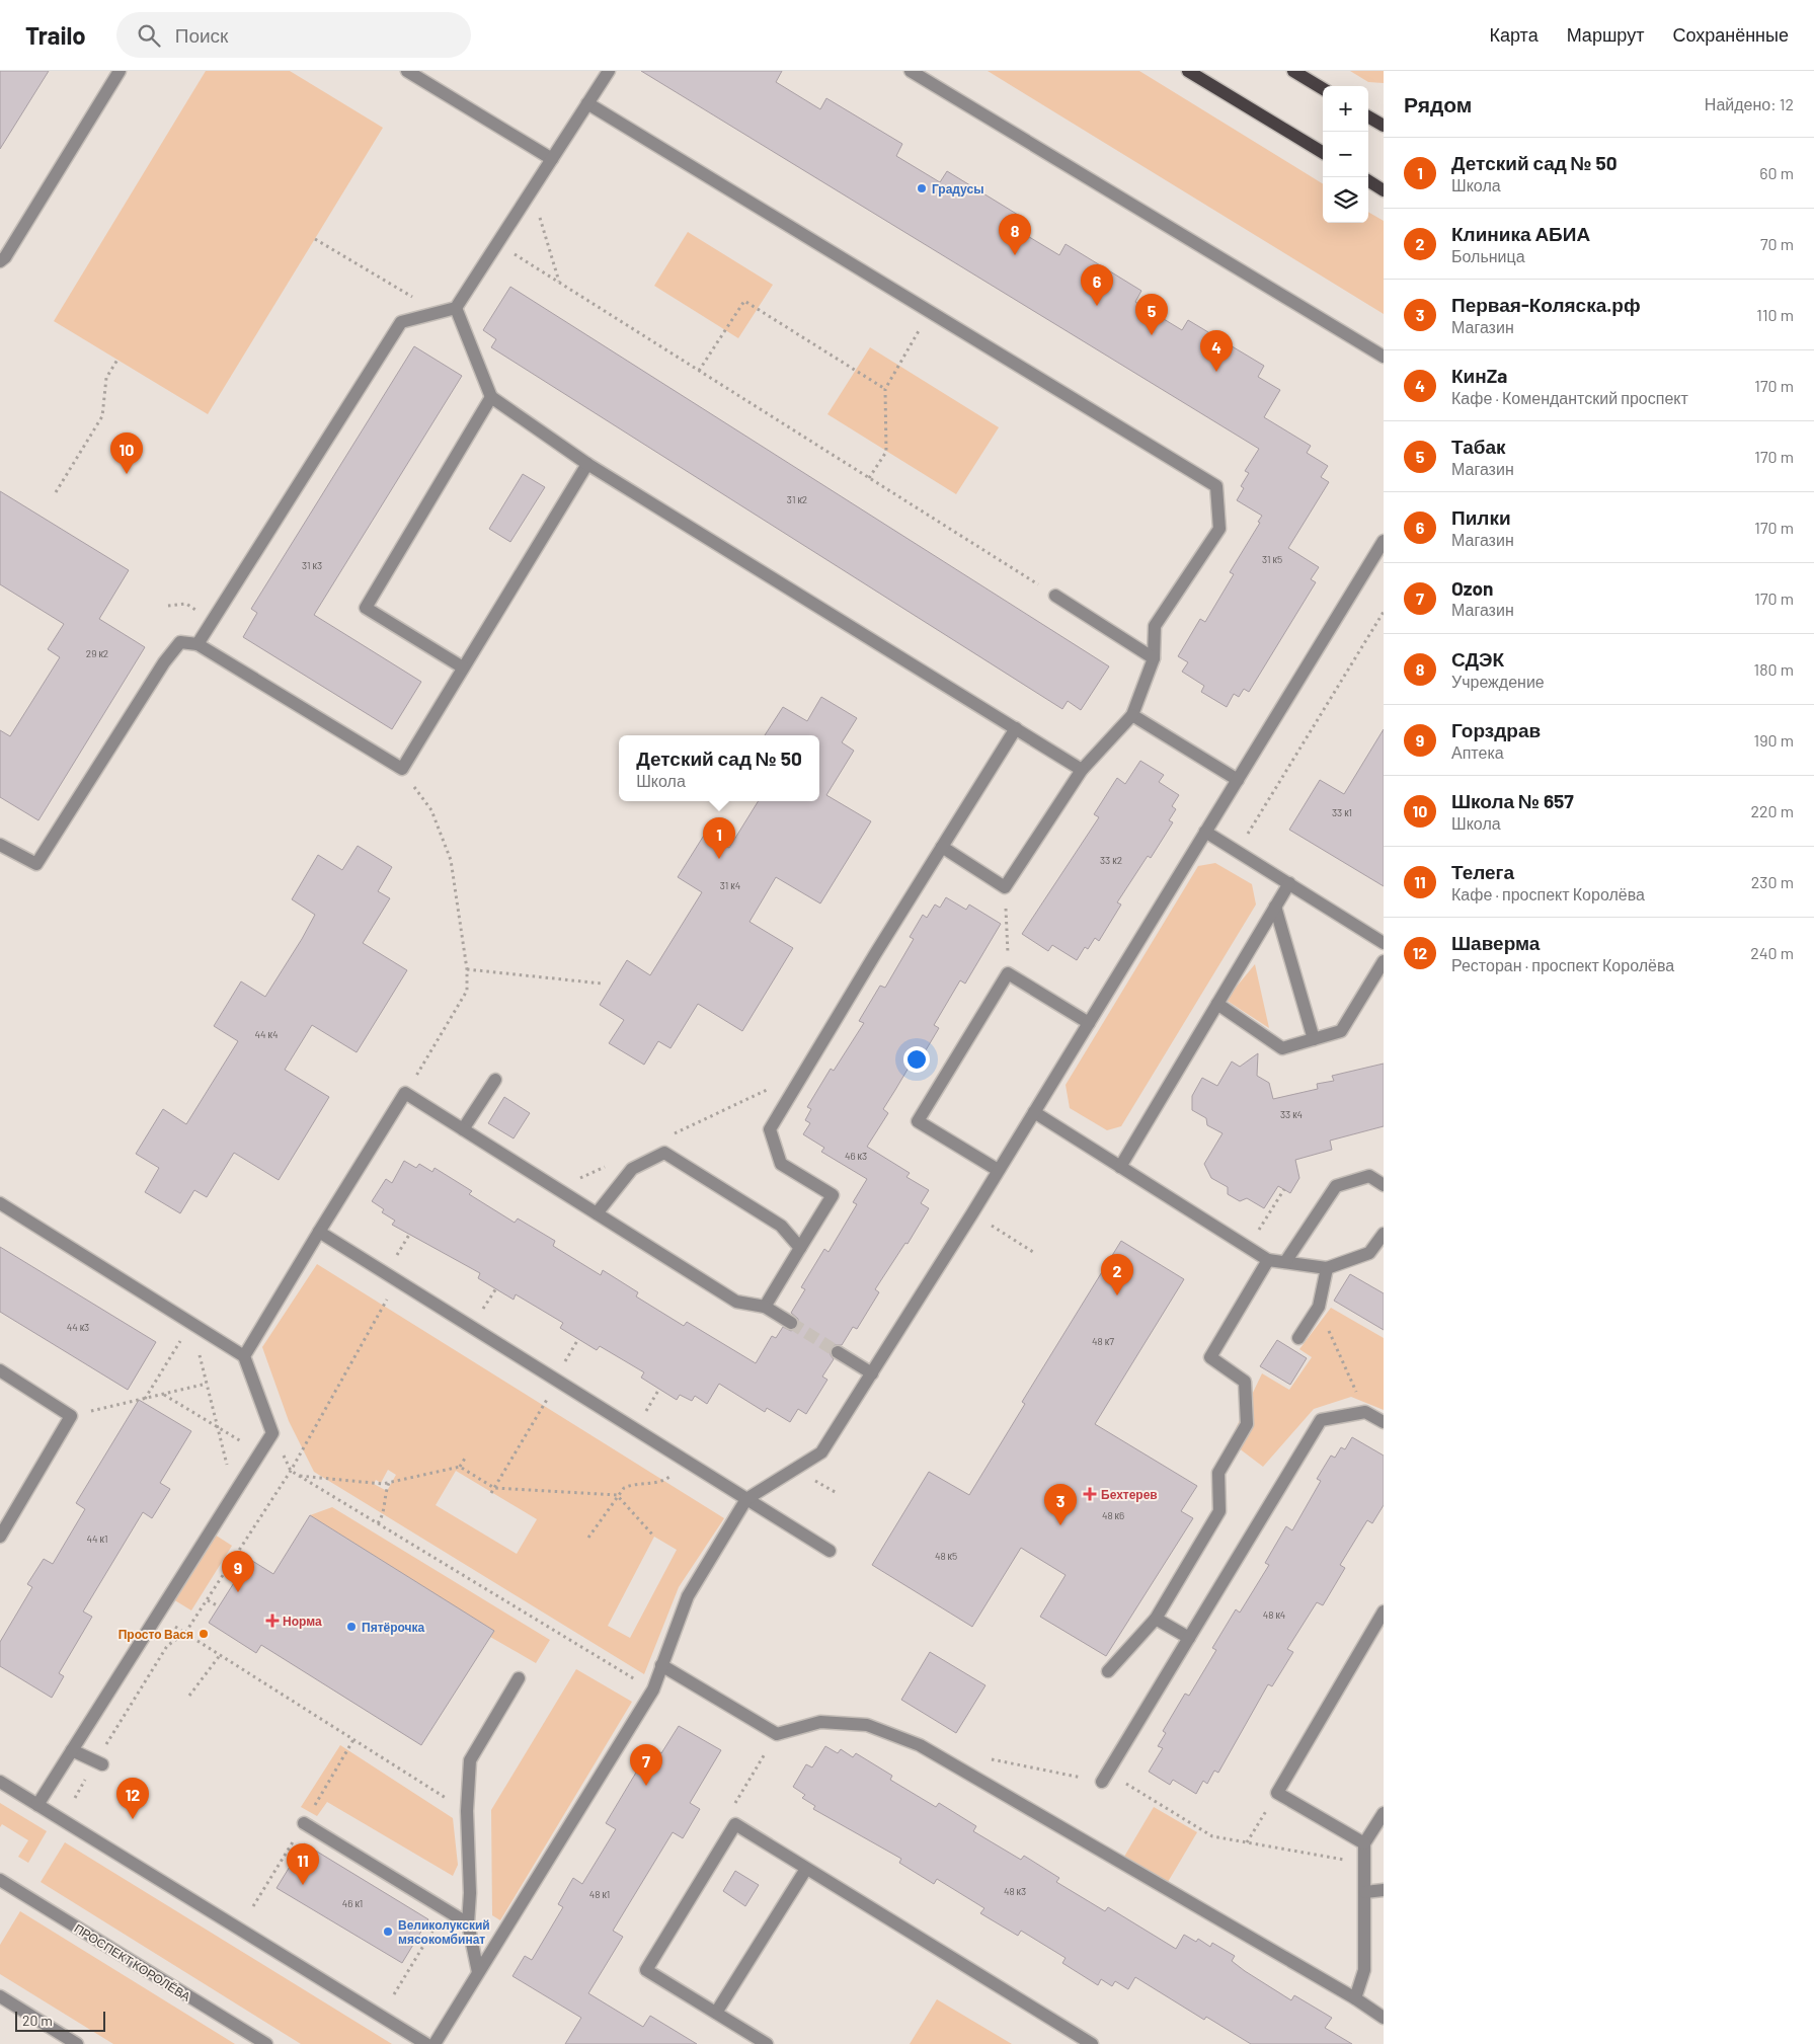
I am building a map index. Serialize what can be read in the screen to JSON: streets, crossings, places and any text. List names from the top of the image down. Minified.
{"streets":{"street":["ПРОСПЕКТ КОРОЛЁВА"]},"places":{"other":["Градусы","Пятёрочка","Просто Вася","Великолукский мясокомбинат"],"health":["Бехтерев","Норма"]},"house_numbers":["31 к2","31 к5","31 к3","29 к2","33 к1","33 к2","31 к4","44 к4","33 к4","46 к3","44 к3","48 к7","48 к6","44 к1","48 к5","48 к4","48 к3","48 к1","46 к1"],"scale_bar":"20 m","page":{"header":"Trailo","search":"Поиск","nav":["Карта","Маршрут","Сохранённые"],"heading":["Рядом","Найдено: 12"],"map_buttons":["+","−"],"list":[{"mark":"1","name":"Детский сад № 50","note":"Школа","value":"60 m"},{"mark":"2","name":"Клиника АБИА","note":"Больница","value":"70 m"},{"mark":"3","name":"Первая-Коляска.рф","note":"Магазин","value":"110 m"},{"mark":"4","name":"КинZa","note":"Кафе · Комендантский проспект","value":"170 m"},{"mark":"5","name":"Табак","note":"Магазин","value":"170 m"},{"mark":"6","name":"Пилки","note":"Магазин","value":"170 m"},{"mark":"7","name":"Ozon","note":"Магазин","value":"170 m"},{"mark":"8","name":"СДЭК","note":"Учреждение","value":"180 m"},{"mark":"9","name":"Горздрав","note":"Аптека","value":"190 m"},{"mark":"10","name":"Школа № 657","note":"Школа","value":"220 m"},{"mark":"11","name":"Телега","note":"Кафе · проспект Королёва","value":"230 m"},{"mark":"12","name":"Шаверма","note":"Ресторан · проспект Королёва","value":"240 m"}],"pins":["8","6","5","4","10","1","2","3","9","7","12","11"],"popup":["Детский сад № 50","Школа"],"scale":"20 m"}}
